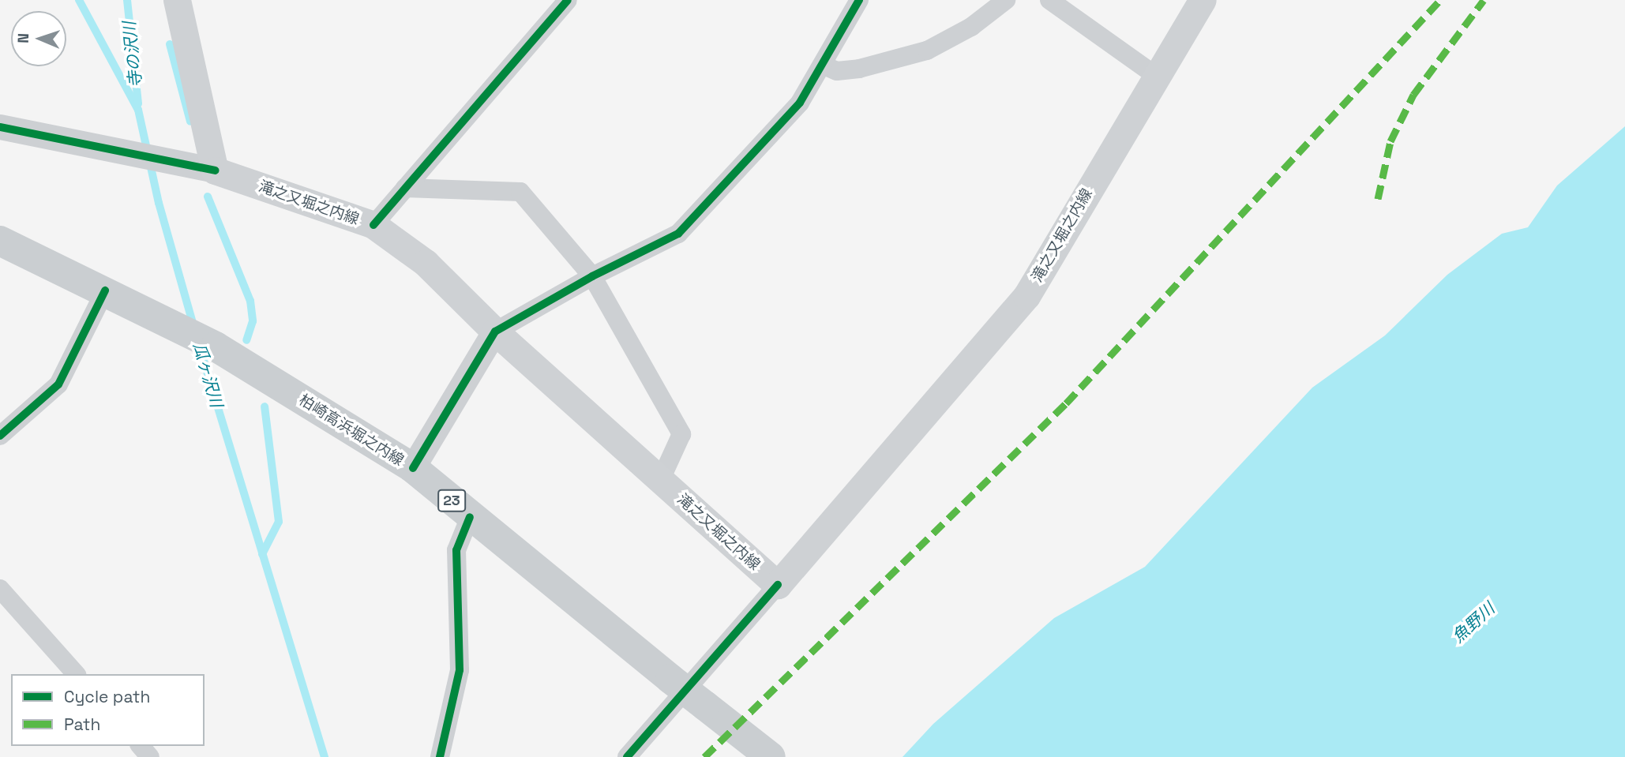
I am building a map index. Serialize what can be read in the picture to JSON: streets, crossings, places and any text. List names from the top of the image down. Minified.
{"streets":{"main road":["滝之又堀之内線","柏崎高浜堀之内線","23"]},"water":["寺の沢川","瓜ヶ沢川","魚野川"],"legend":["Cycle path","Path"],"north":"left"}
